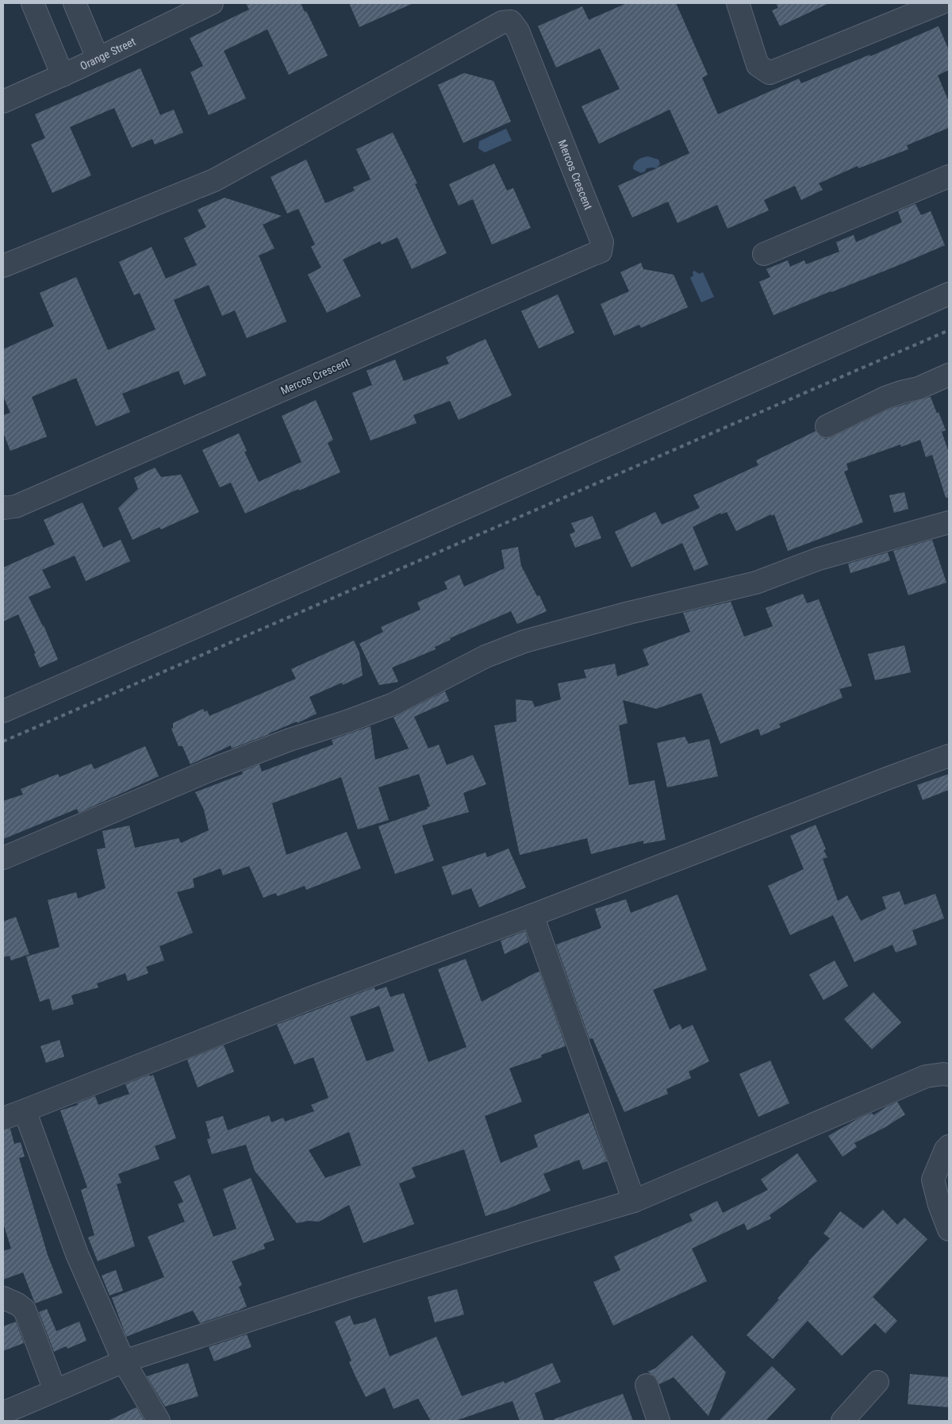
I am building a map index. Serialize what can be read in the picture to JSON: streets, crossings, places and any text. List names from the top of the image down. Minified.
{"streets":{"street":["Orange Street","Mercos Crescent"]}}
